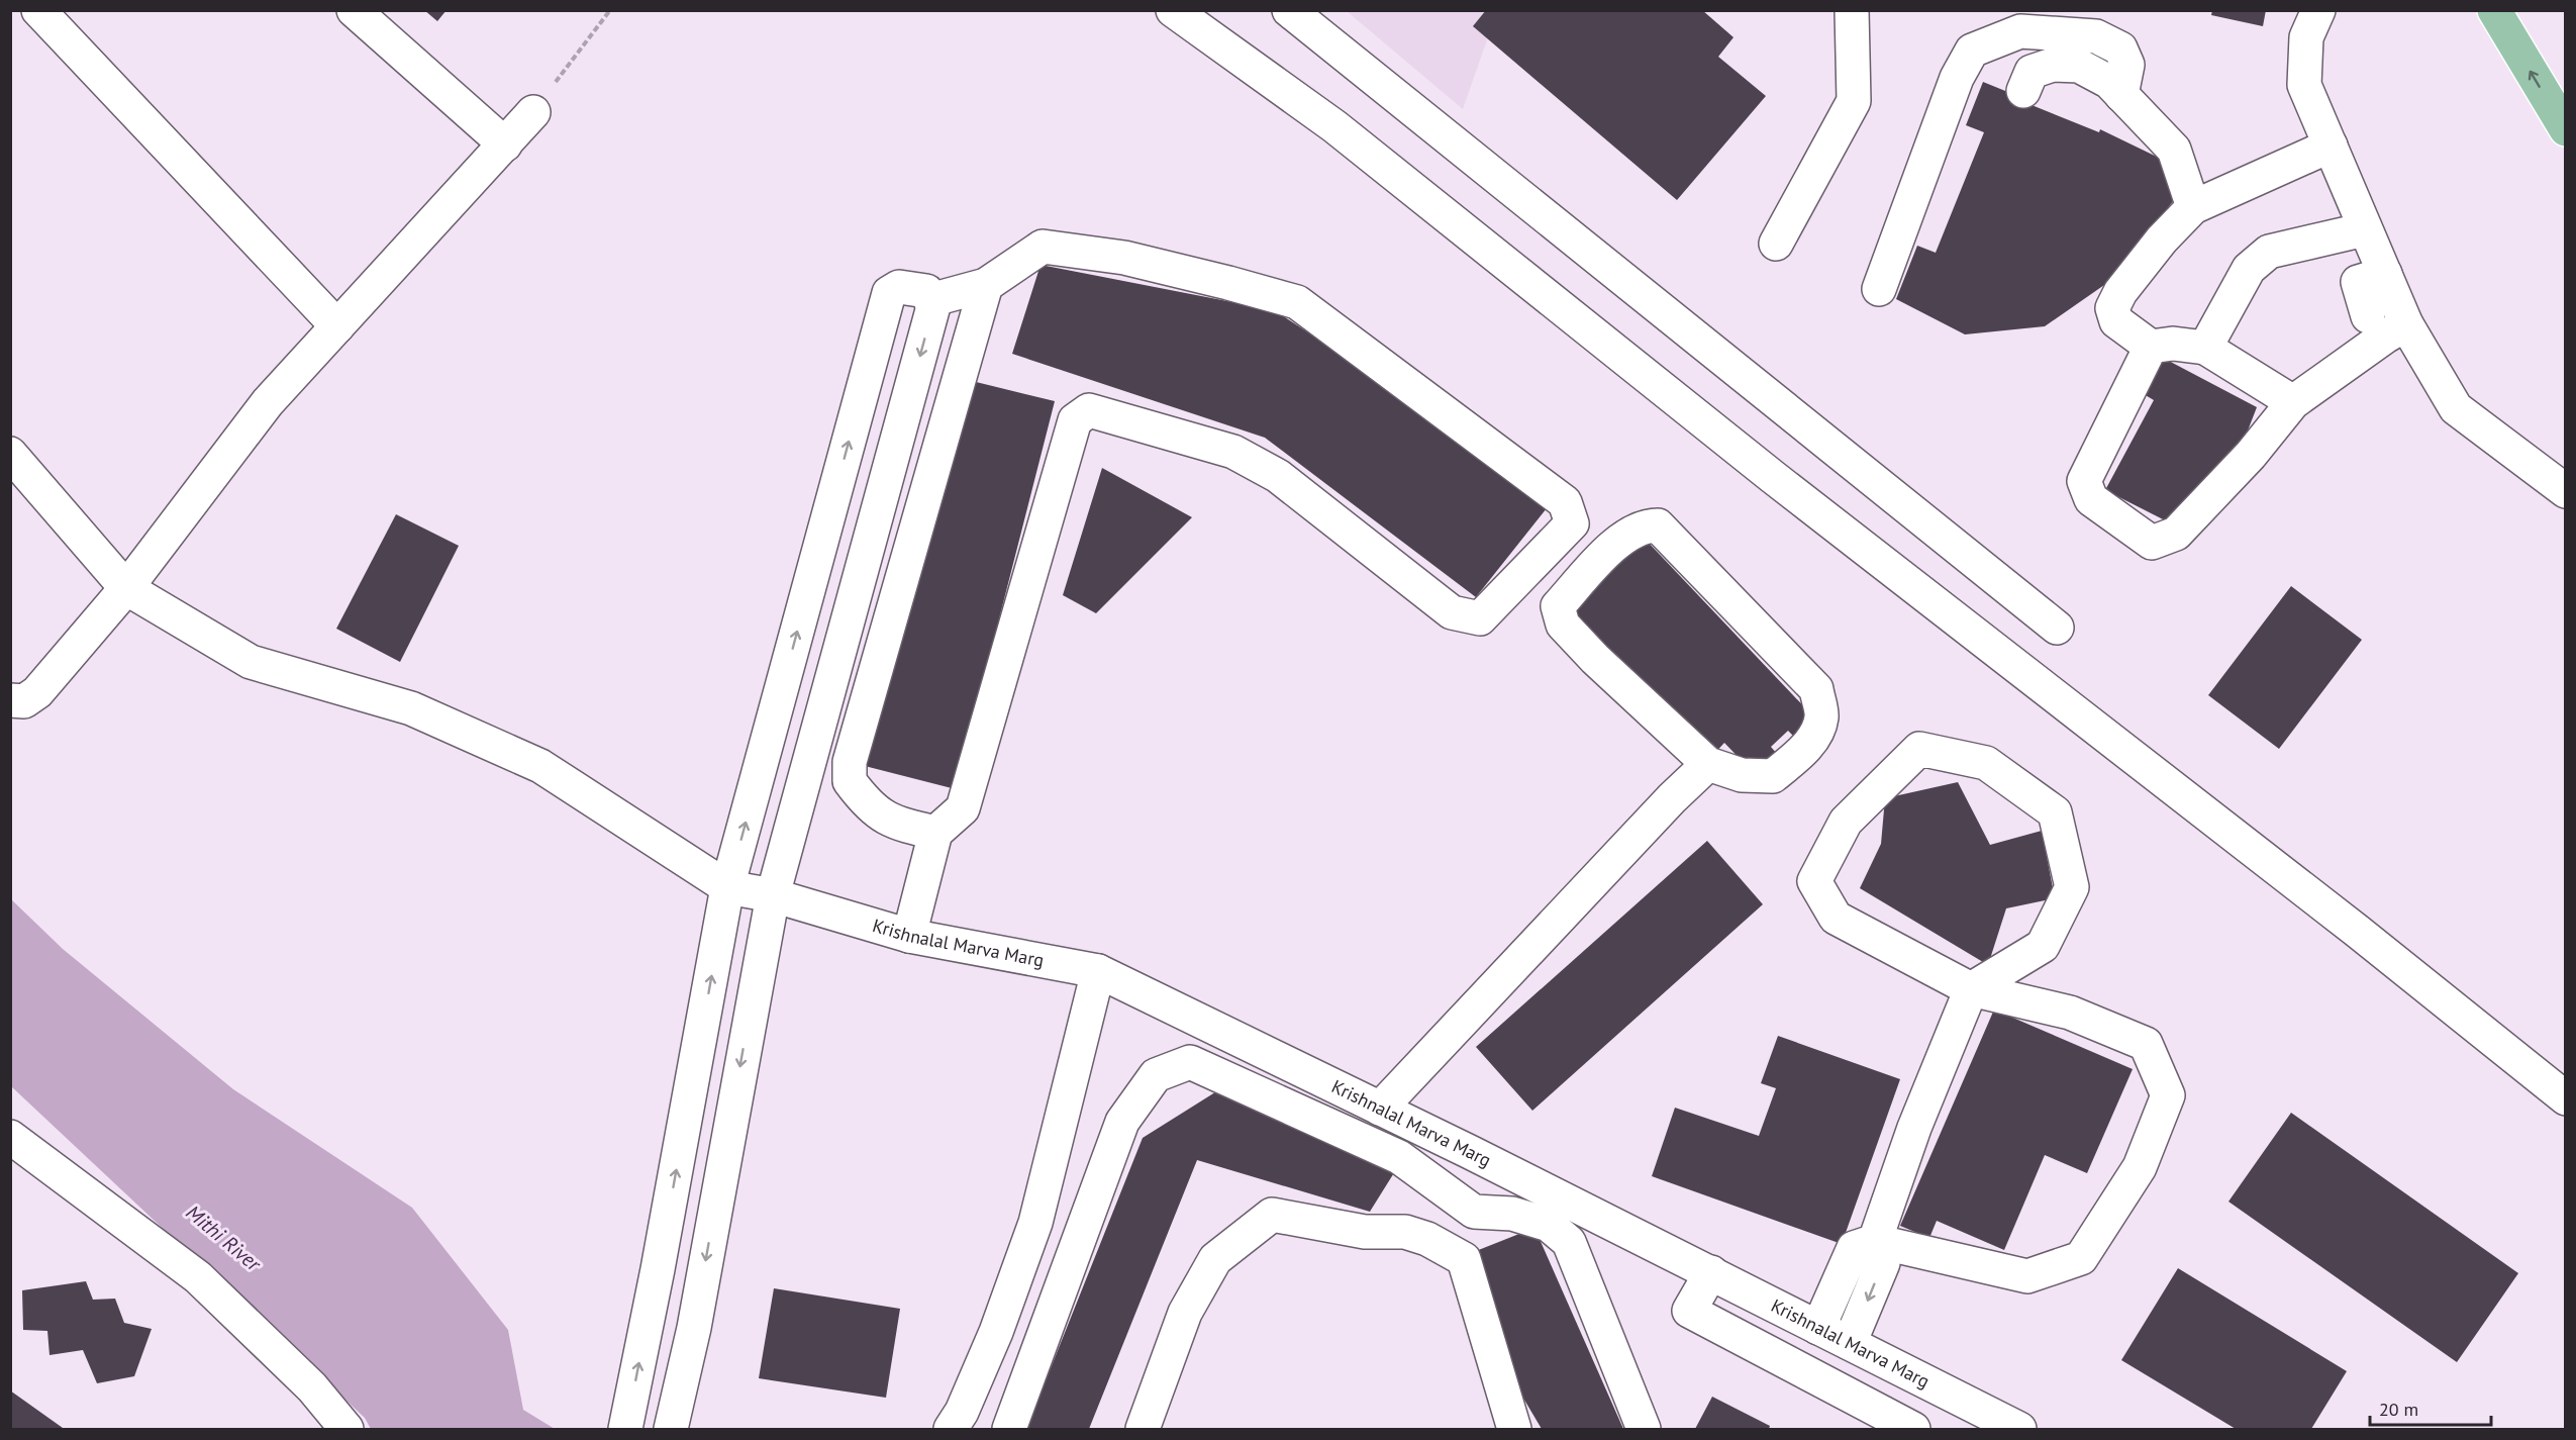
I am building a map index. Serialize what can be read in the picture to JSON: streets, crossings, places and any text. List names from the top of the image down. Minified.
{"streets":{"street":["Krishnalal Marva Marg"]},"water":["Mithi River"],"scale_bar":"20 m"}
